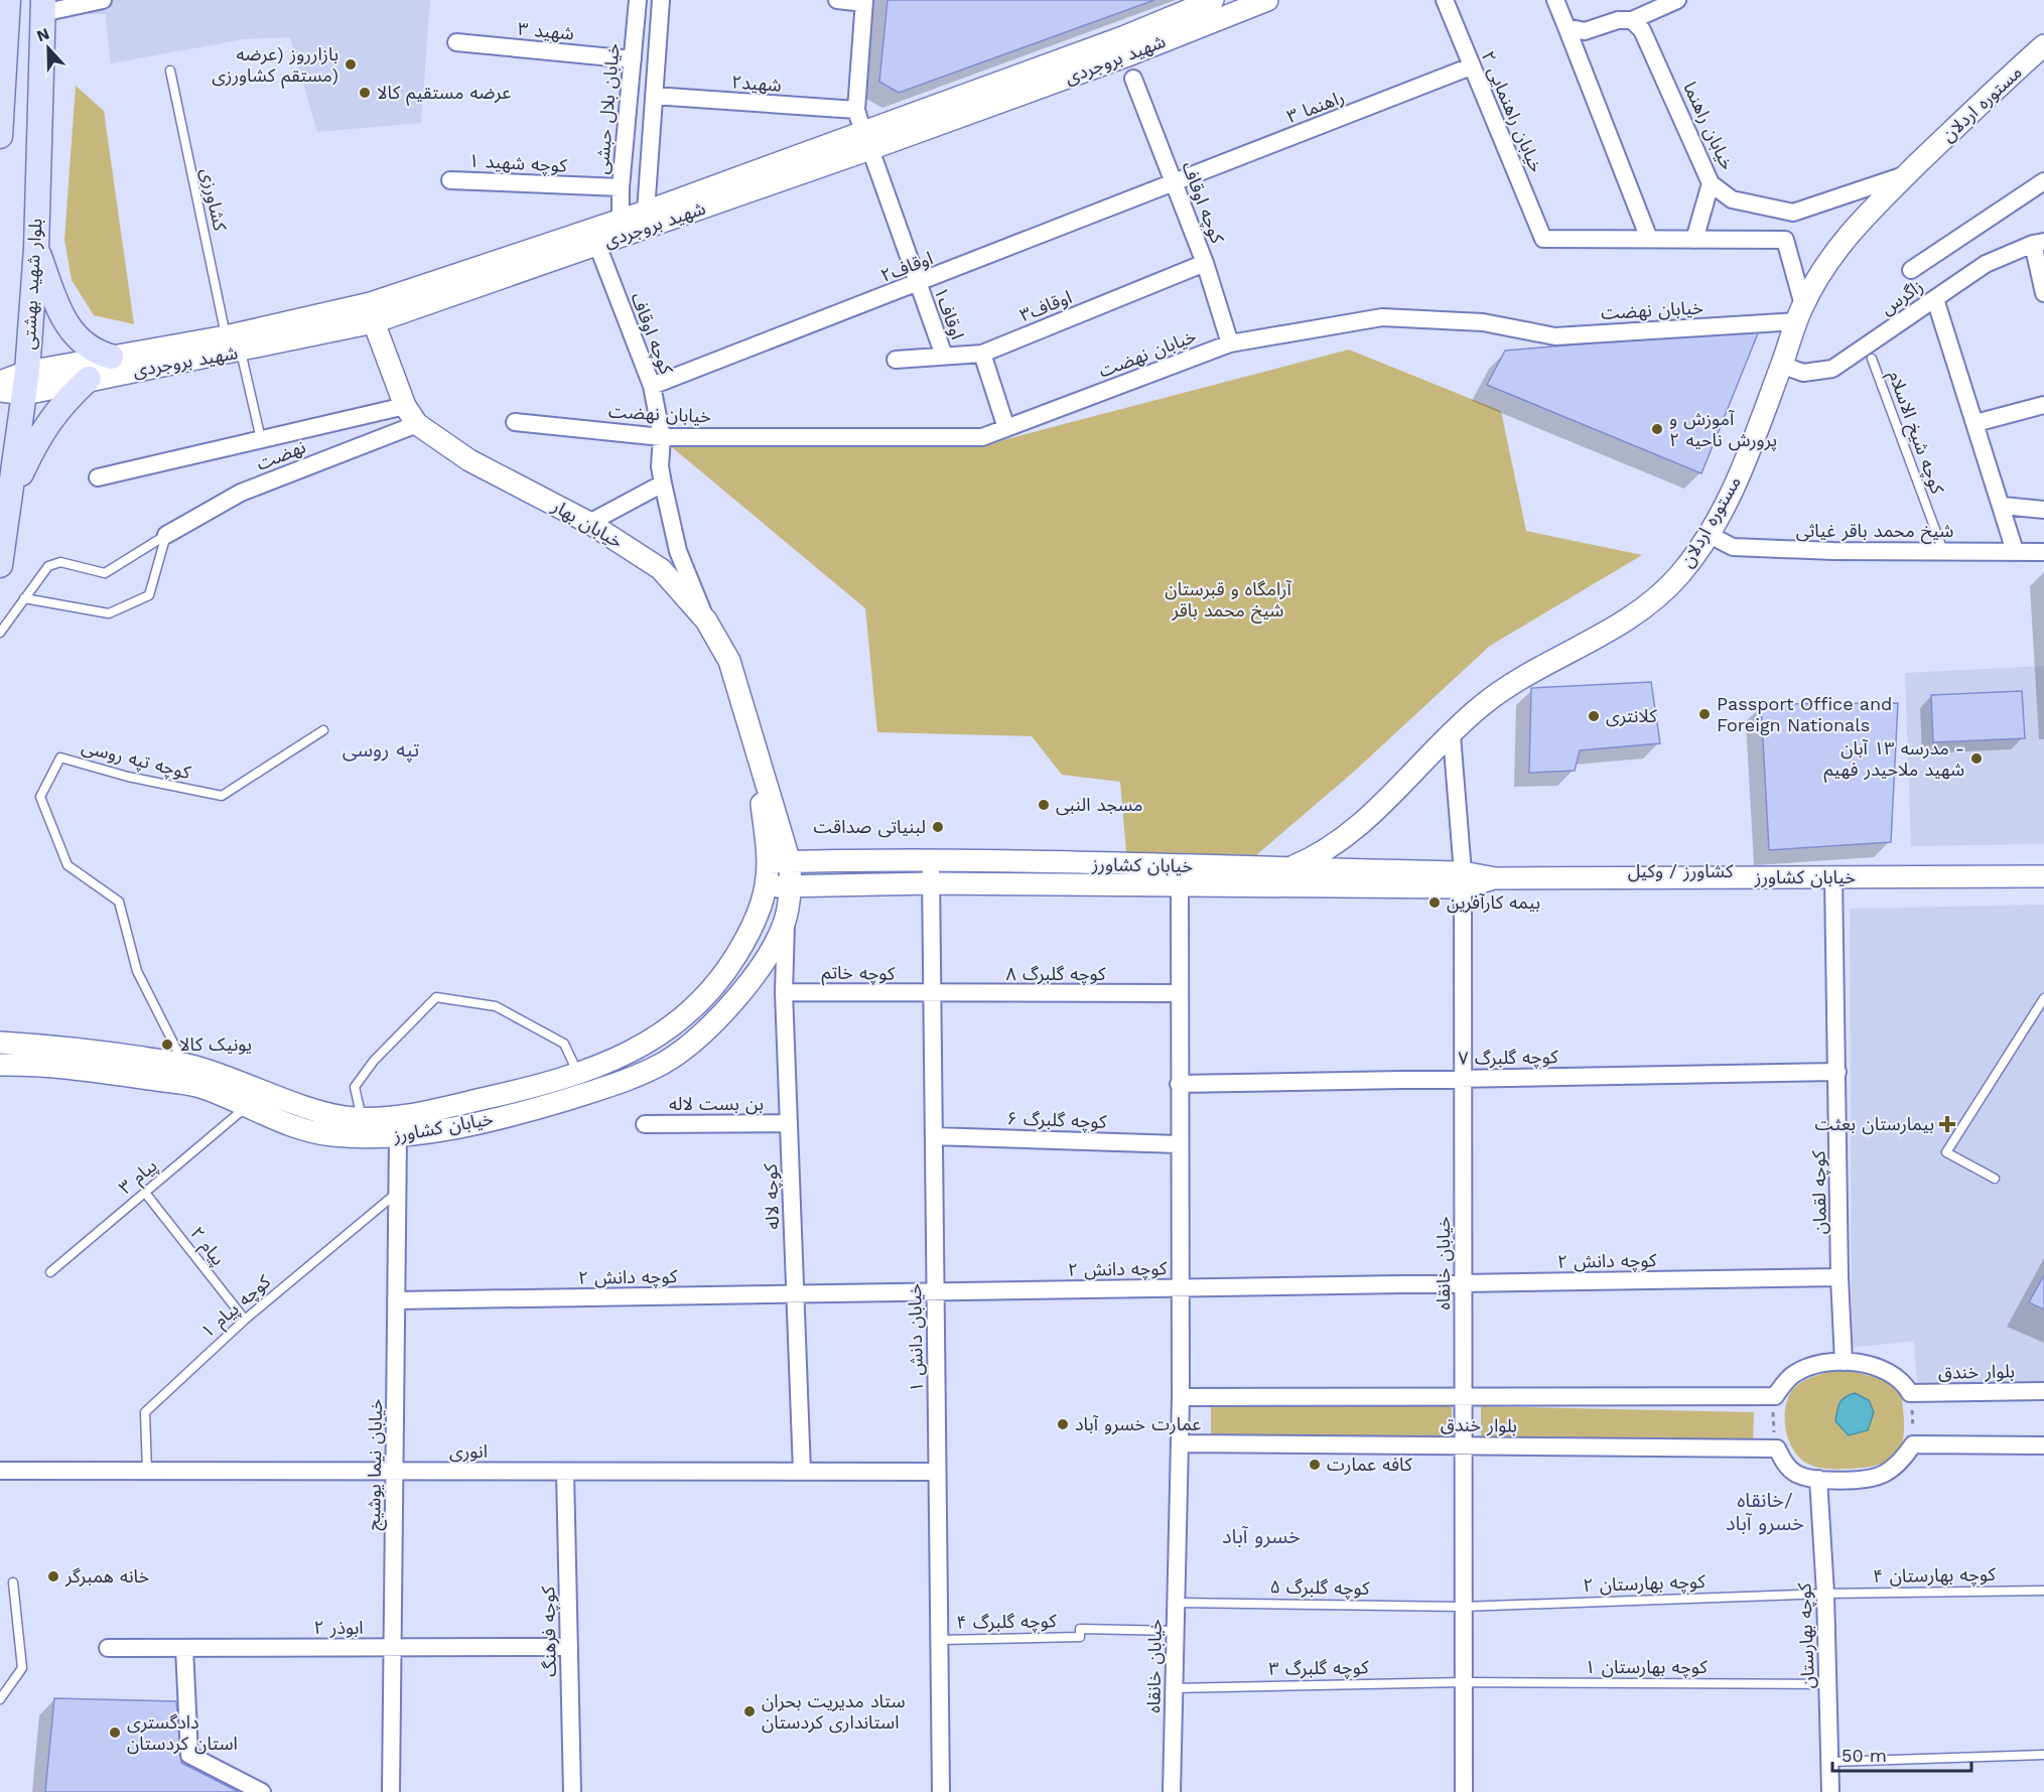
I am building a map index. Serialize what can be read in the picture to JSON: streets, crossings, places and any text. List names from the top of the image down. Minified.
{"streets":{"main road":["بلوار شهید بهشتی"],"street":["شهید ۳","شهید بروجردی","شهید۲","مستوره اردلان","راهنما ۳","خیابان بلال حبشی","خیابان راهنمایی ۲","خیابان راهنما","کوچه شهید ۱","کوچه اوقاف","اوقاف۲","زاگرس","اوقاف۳","خیابان نهضت","اوقاف۱","نهضت","خیابان بهار","شیخ محمد باقر غیاثی","خیابان کشاورز","کشاورز / وکیل","کوچه خاتم","کوچه گلبرگ ۸","کوچه گلبرگ ۷","بن بست لاله","کوچه گلبرگ ۶","کوچه لقمان","کوچه لاله","کوچه دانش ۲","خیابان خانقاه","خیابان دانش ۱","بلوار خندق","انوری","خیابان نیما یوشیج","ابوذر ۲","کوچه فرهنگ","کوچه بهارستان"],"lane":["کشاورزی","کوچه شیخ الاسلام","کوچه تپه روسی","پیام ۳","پیام ۲","کوچه پیام ۱","کوچه بهارستان ۴","کوچه بهارستان ۲","کوچه گلبرگ ۵","کوچه گلبرگ ۴","کوچه بهارستان ۱","کوچه گلبرگ ۳"]},"crossings":[["شهید ۳","خیابان بلال حبشی"],["شهید بروجردی","خیابان بلال حبشی"],["شهید بروجردی","کشاورزی"],["شهید بروجردی","کوچه اوقاف"],["شهید بروجردی","بلوار شهید بهشتی"],["شهید بروجردی","اوقاف۱"],["شهید بروجردی","نهضت"],["شهید بروجردی","خیابان بهار"],["شهید۲","اوقاف۱"],["مستوره اردلان","خیابان راهنما"],["مستوره اردلان","زاگرس"],["مستوره اردلان","خیابان نهضت"],["مستوره اردلان","شیخ محمد باقر غیاثی"],["مستوره اردلان","خیابان کشاورز"],["مستوره اردلان","کشاورز / وکیل"],["مستوره اردلان","خیابان خانقاه"],["راهنما ۳","خیابان راهنمایی ۲"],["راهنما ۳","کوچه اوقاف"],["راهنما ۳","اوقاف۲"],["خیابان بلال حبشی","کوچه شهید ۱"],["کشاورزی","نهضت"],["کوچه اوقاف","اوقاف۲"],["کوچه اوقاف","اوقاف۳"],["کوچه اوقاف","خیابان نهضت"],["کوچه اوقاف","خیابان بهار"],["اوقاف۲","اوقاف۱"],["اوقاف۳","اوقاف۱"],["کوچه شیخ الاسلام","شیخ محمد باقر غیاثی"],["نهضت","خیابان بهار"],["خیابان بهار","خیابان کشاورز"],["کوچه تپه روسی","خیابان کشاورز"],["خیابان کشاورز","کشاورز / وکیل"],["خیابان کشاورز","پیام ۳"],["خیابان کشاورز","کوچه لقمان"],["خیابان کشاورز","کوچه لاله"],["خیابان کشاورز","خیابان خانقاه"],["خیابان کشاورز","خیابان دانش ۱"],["خیابان کشاورز","خیابان نیما یوشیج"],["کشاورز / وکیل","خیابان خانقاه"],["کوچه خاتم","کوچه گلبرگ ۸"],["کوچه خاتم","کوچه لاله"],["کوچه خاتم","خیابان دانش ۱"],["کوچه گلبرگ ۸","خیابان خانقاه"],["کوچه گلبرگ ۸","خیابان دانش ۱"],["کوچه گلبرگ ۷","کوچه لقمان"],["کوچه گلبرگ ۷","خیابان خانقاه"],["بن بست لاله","کوچه لاله"],["کوچه گلبرگ ۶","خیابان خانقاه"],["کوچه گلبرگ ۶","خیابان دانش ۱"],["پیام ۳","پیام ۲"],["کوچه لقمان","کوچه دانش ۲"],["کوچه لقمان","بلوار خندق"],["کوچه لقمان","کوچه بهارستان"],["کوچه لاله","کوچه دانش ۲"],["کوچه لاله","انوری"],["پیام ۲","کوچه پیام ۱"],["کوچه دانش ۲","خیابان خانقاه"],["کوچه دانش ۲","خیابان دانش ۱"],["کوچه دانش ۲","خیابان نیما یوشیج"],["خیابان خانقاه","بلوار خندق"],["خیابان خانقاه","کوچه بهارستان ۲"],["خیابان خانقاه","کوچه گلبرگ ۵"],["خیابان خانقاه","کوچه گلبرگ ۴"],["خیابان خانقاه","کوچه بهارستان ۱"],["خیابان خانقاه","کوچه گلبرگ ۳"],["کوچه پیام ۱","انوری"],["کوچه پیام ۱","خیابان نیما یوشیج"],["خیابان دانش ۱","انوری"],["خیابان دانش ۱","کوچه گلبرگ ۴"],["بلوار خندق","کوچه بهارستان"],["انوری","خیابان نیما یوشیج"],["انوری","کوچه فرهنگ"],["خیابان نیما یوشیج","ابوذر ۲"],["کوچه بهارستان ۴","کوچه بهارستان ۲"],["کوچه بهارستان ۴","کوچه بهارستان"],["کوچه بهارستان ۲","کوچه گلبرگ ۵"],["کوچه بهارستان ۲","کوچه بهارستان"],["ابوذر ۲","کوچه فرهنگ"],["کوچه بهارستان","کوچه بهارستان ۱"],["کوچه بهارستان ۱","کوچه گلبرگ ۳"]],"districts":["تپه روسی","خانقاه/ خسرو آباد","خسرو آباد"],"parks":["آرامگاه و قبرستان شیخ محمد باقر"],"places":{"other":["بازارروز (عرضه مستقم کشاورزی)","عرضه مستقیم کالا","آموزش و پرورش ناحیه ۲","Passport Office and Foreign Nationals","کلانتری","مدرسه ۱۳ آبان - شهید ملاحیدر فهیم","مسجد النبی","لبنیاتی ‌صداقت","بیمه کارآفرین","یونیک کالا","عمارت خسرو آباد","کافه عمارت","خانه همبرگر","ستاد مدیریت بحران استانداری کردستان","دادگستری استان کردستان"],"health":["بیمارستان بعثت"]},"scale_bar":"50 m","north":"top"}
